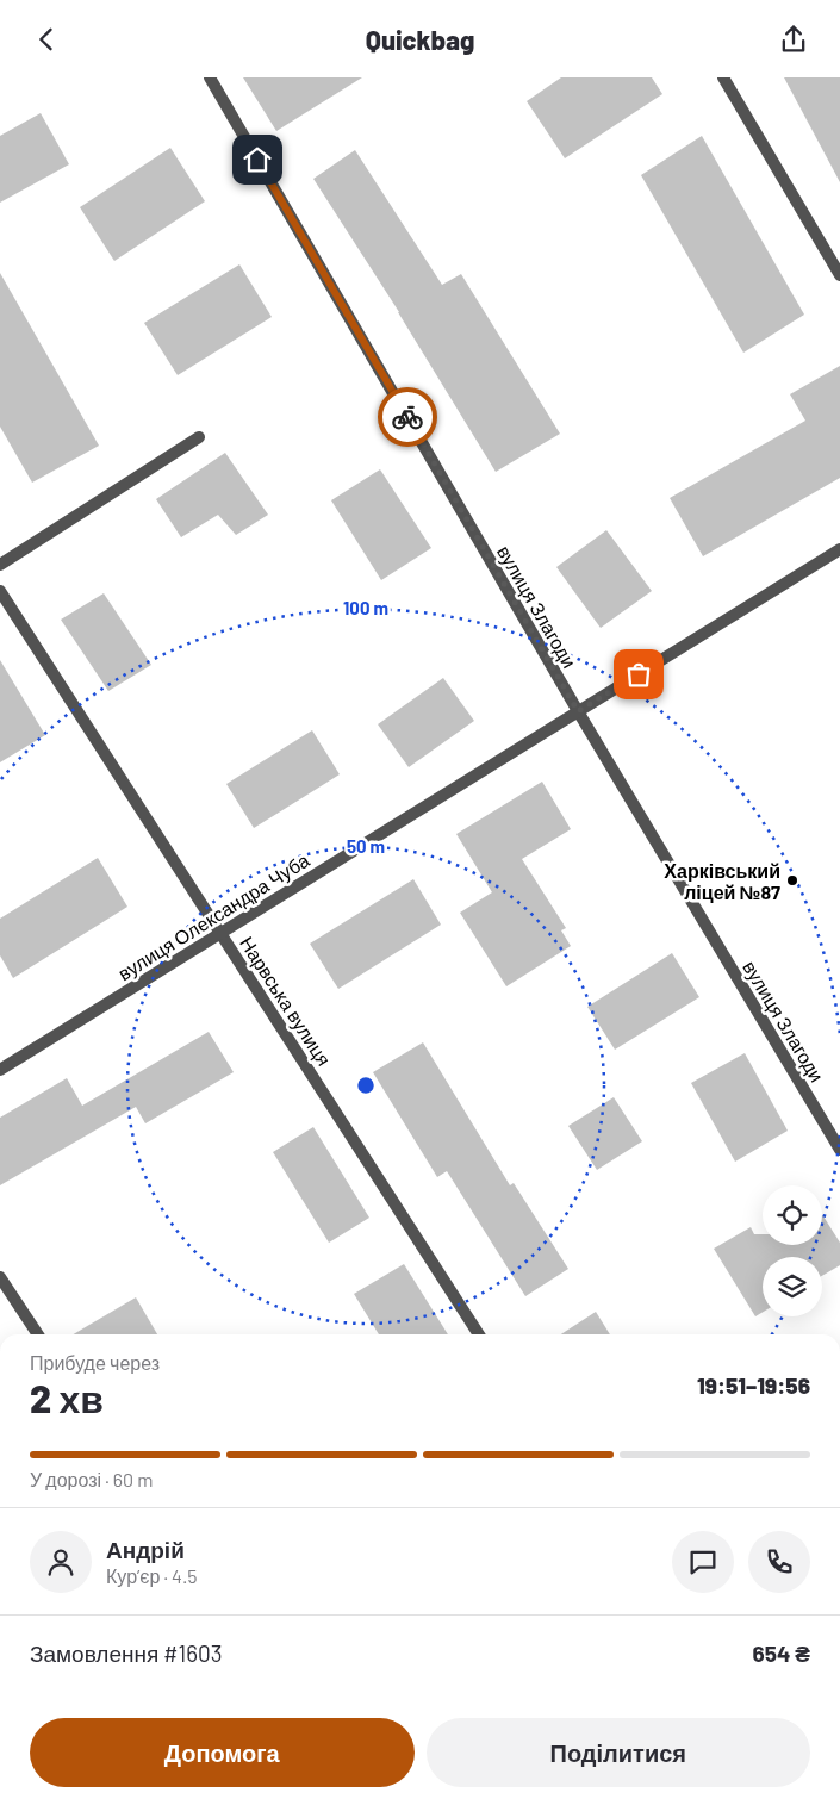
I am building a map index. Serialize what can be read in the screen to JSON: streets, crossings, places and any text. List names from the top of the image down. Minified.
{"streets":{"street":["вулиця Злагоди","вулиця Олександра Чуба","Нарвська вулиця"]},"crossings":[["вулиця Злагоди","вулиця Олександра Чуба"],["вулиця Олександра Чуба","Нарвська вулиця"]],"places":["Харківський ліцей №87"],"page":{"header":"Quickbag","heading":["2 хв","Прибуде через","19:51–19:56"],"panel":["Андрій","Кур’єр · 4.5","Замовлення #1603","654 ₴"],"bar":"У дорозі · 60 m","buttons":["Допомога","Поділитися"]},"rings":["100 m","50 m"]}
